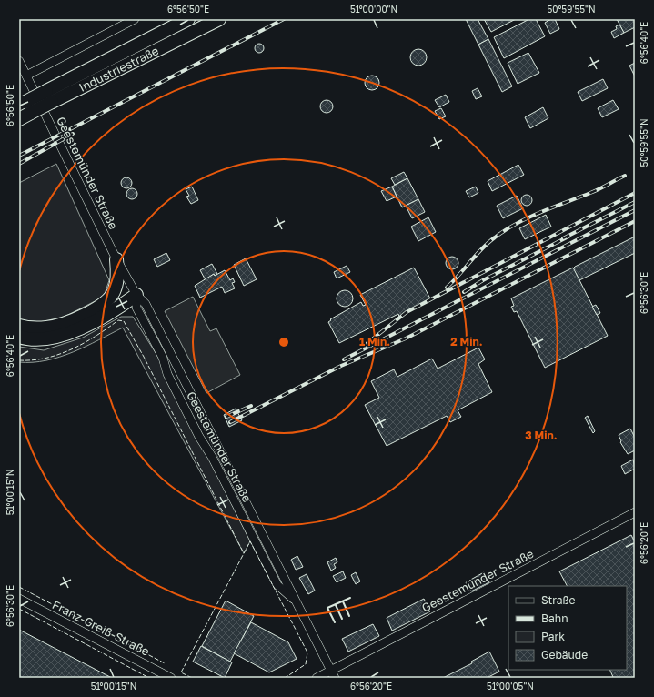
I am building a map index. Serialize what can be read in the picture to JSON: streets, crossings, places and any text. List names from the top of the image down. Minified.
{"streets":{"highway":["Industriestraße"],"street":["Geestemünder Straße","Franz-Greiß-Straße"]},"legend":["Straße","Bahn","Park","Gebäude"],"coordinates":["6°56'50\"E","51°00'00\"N","50°59'55\"N","6°56'40\"E","6°56'30\"E","51°00'15\"N","6°56'20\"E","51°00'05\"N"],"rings":["1 Min.","2 Min.","3 Min."]}
